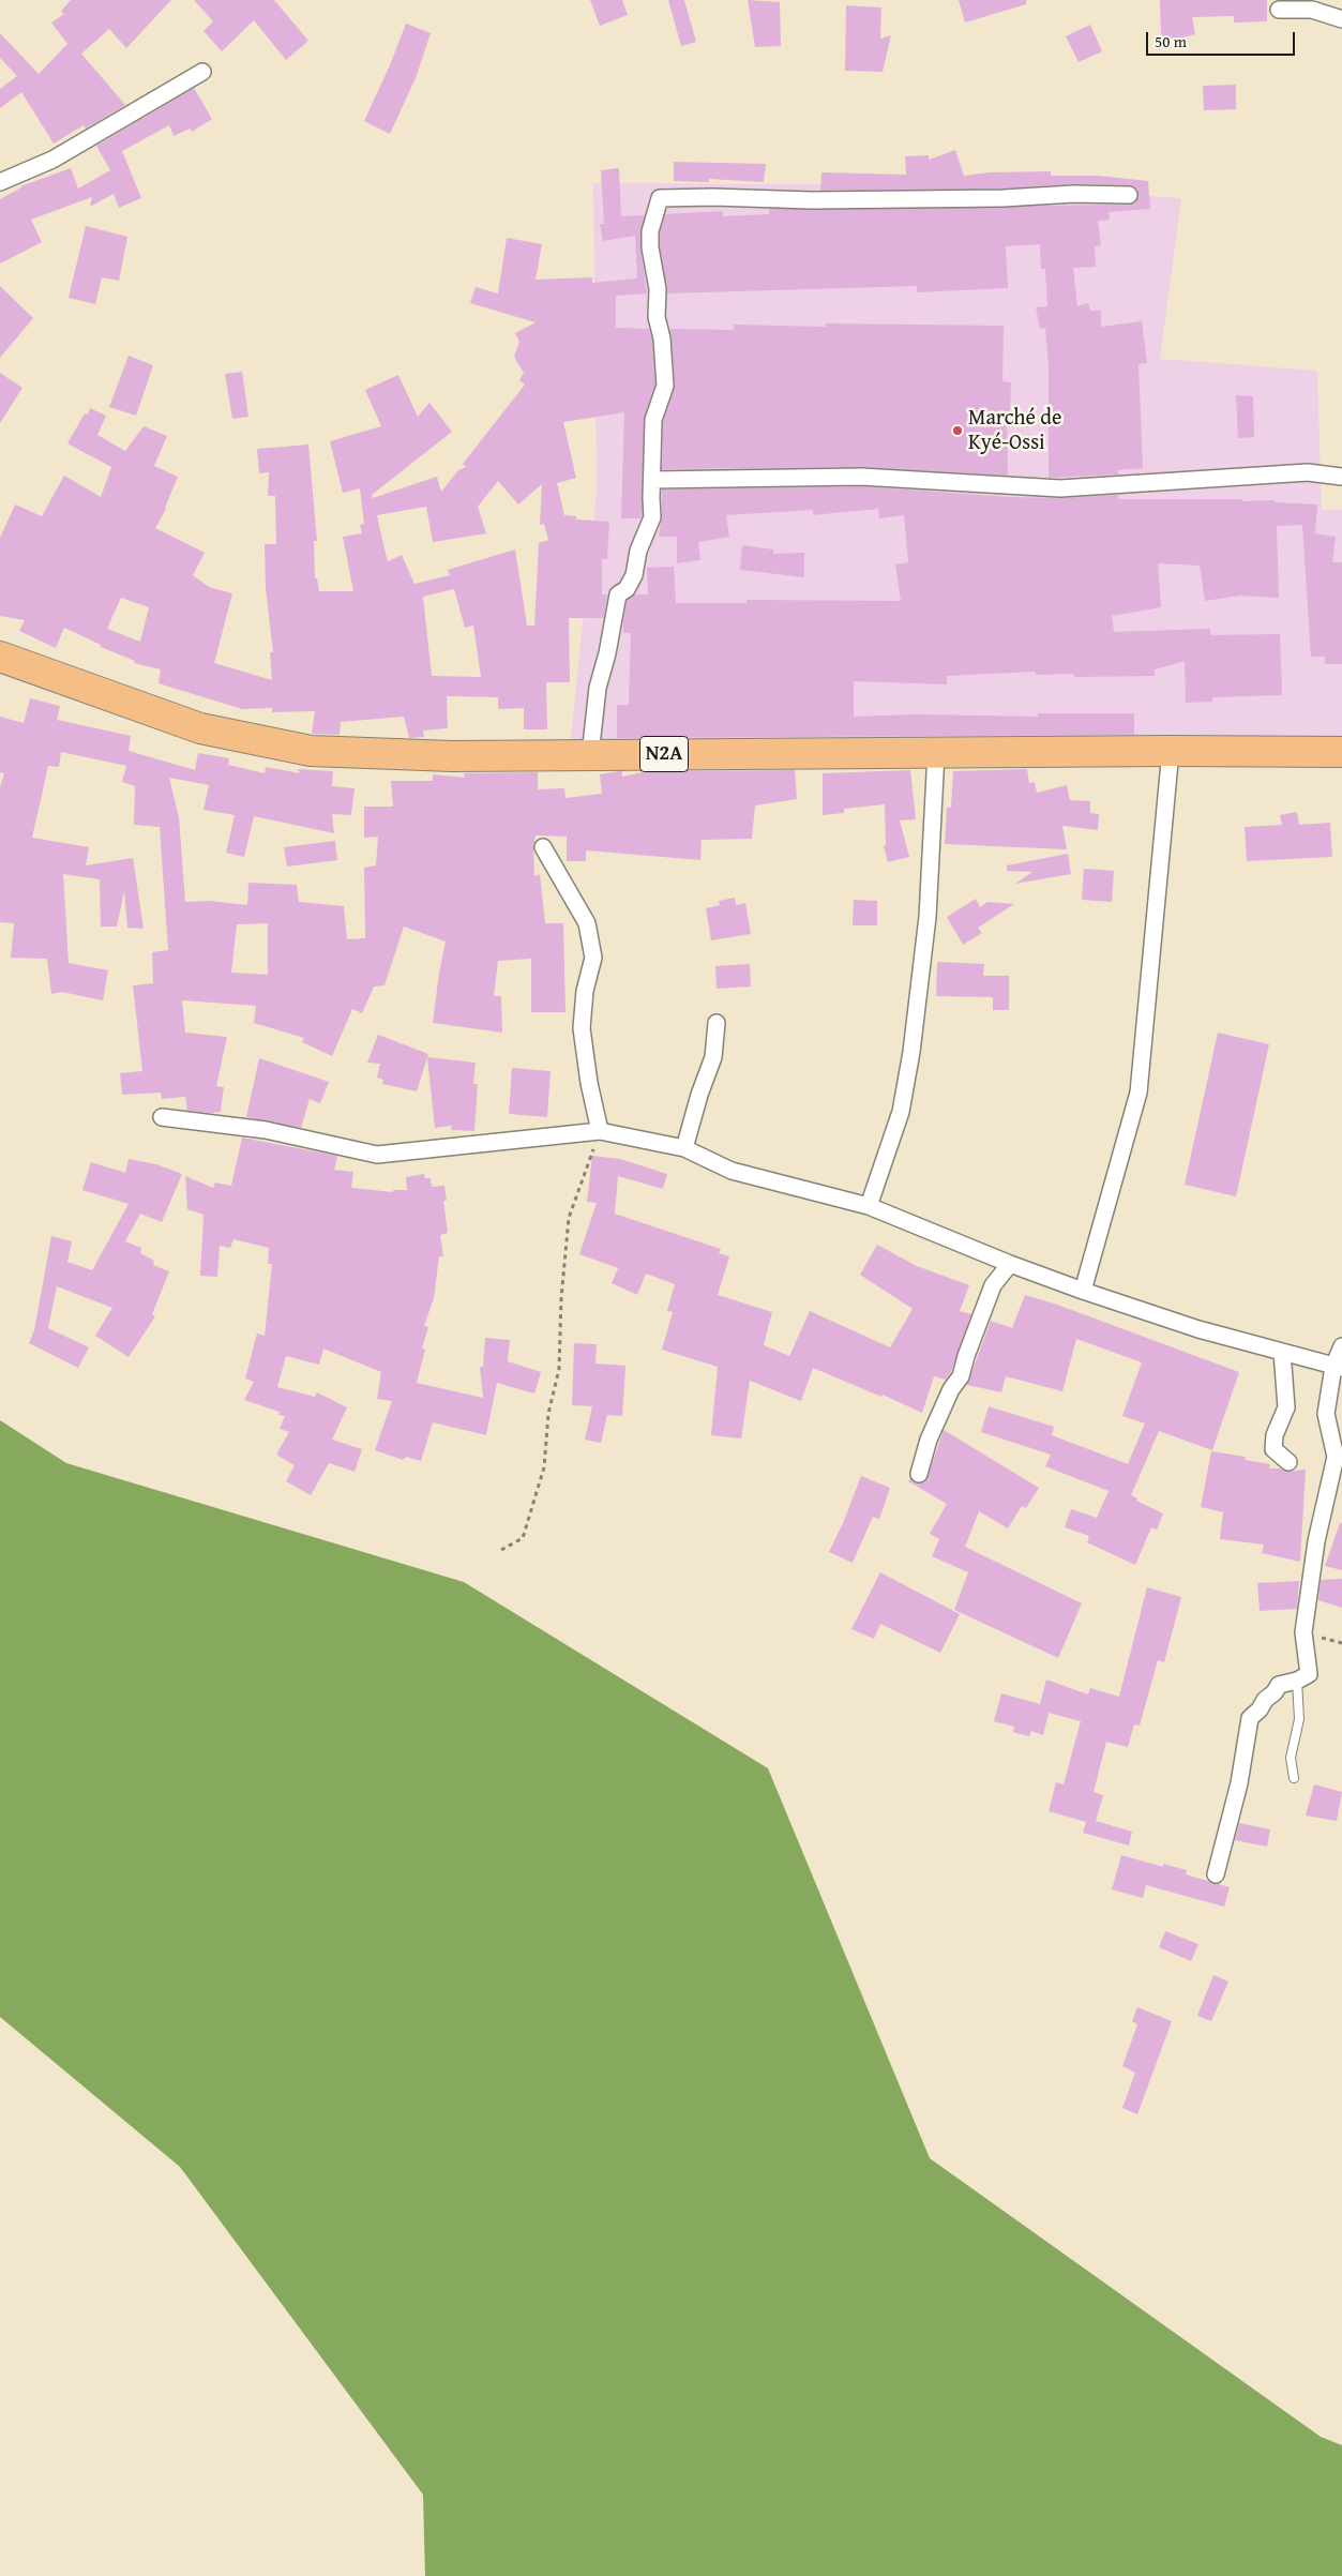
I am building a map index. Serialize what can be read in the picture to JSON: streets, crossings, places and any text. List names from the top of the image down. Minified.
{"streets":{"highway":["N2A"]},"places":["Marché de Kyé-Ossi"],"scale_bar":"50 m"}
